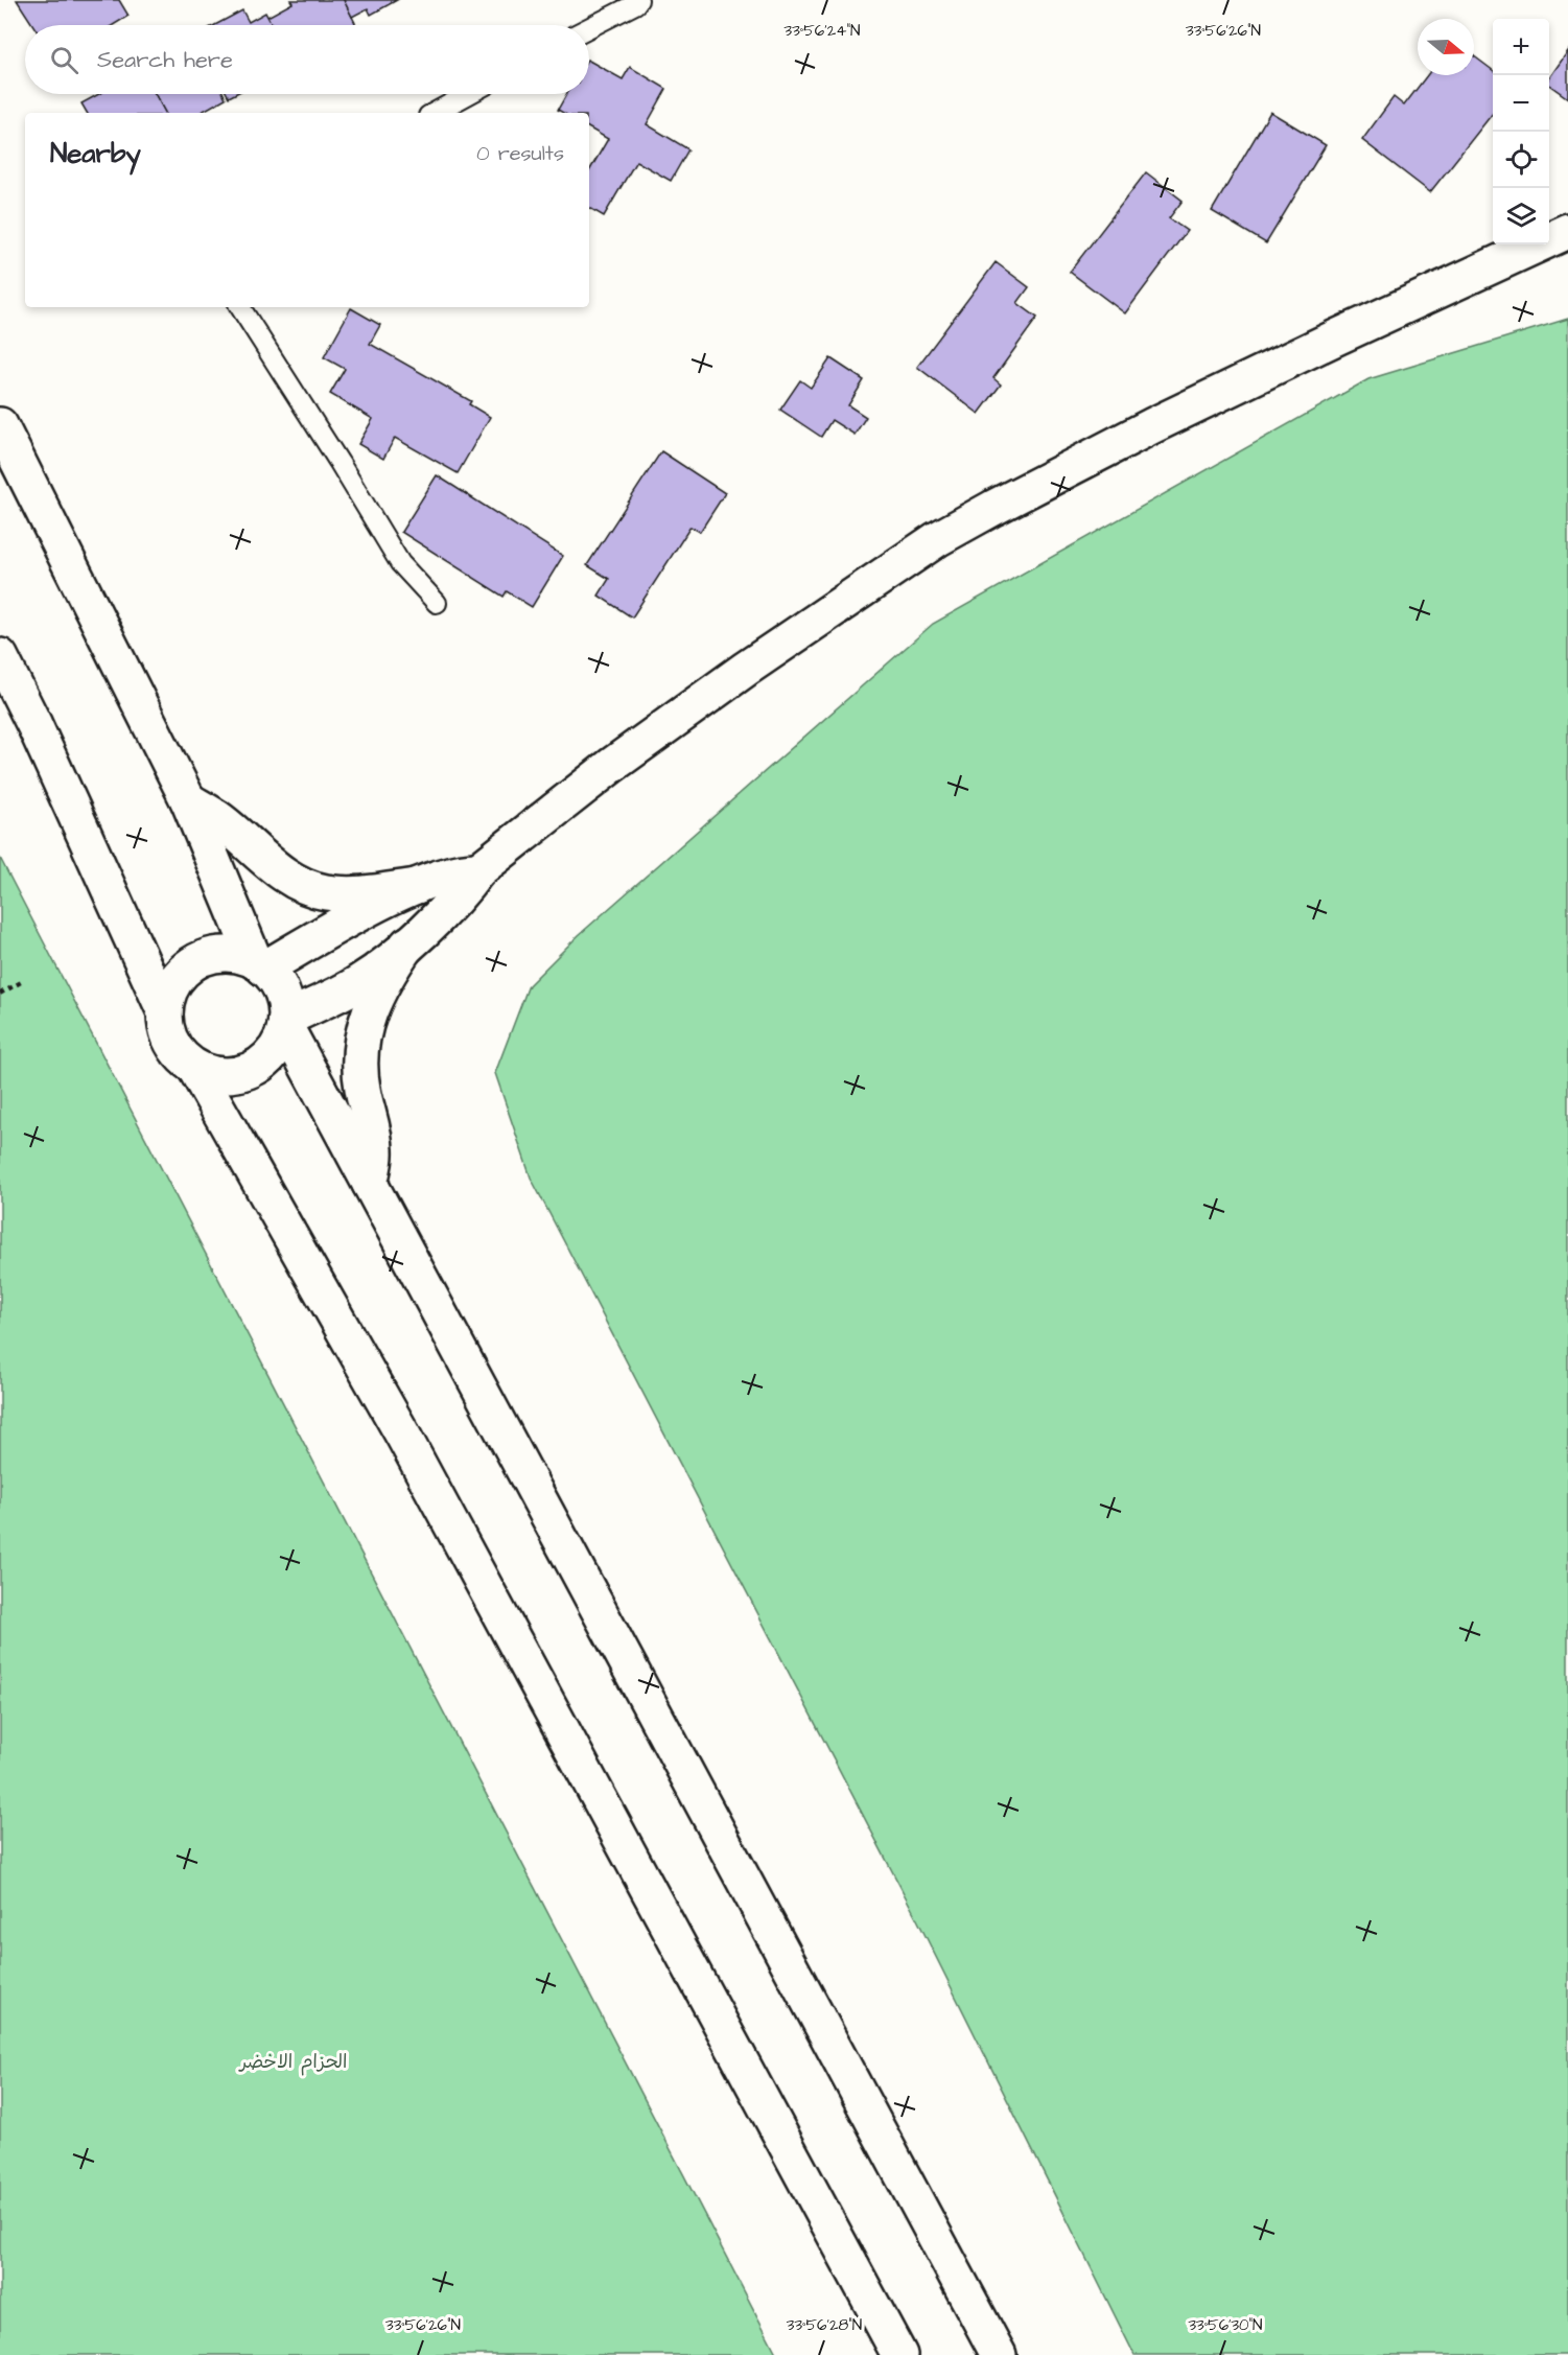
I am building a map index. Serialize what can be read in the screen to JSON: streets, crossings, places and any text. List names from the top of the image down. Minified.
{"parks":["الحزام الاخضر"],"north":"right","page":{"map_buttons":["+","−"],"search":"Search here","heading":["Nearby","0 results"]},"coordinates":["33°56'24\"N","33°56'26\"N","33°56'28\"N","33°56'30\"N"]}
